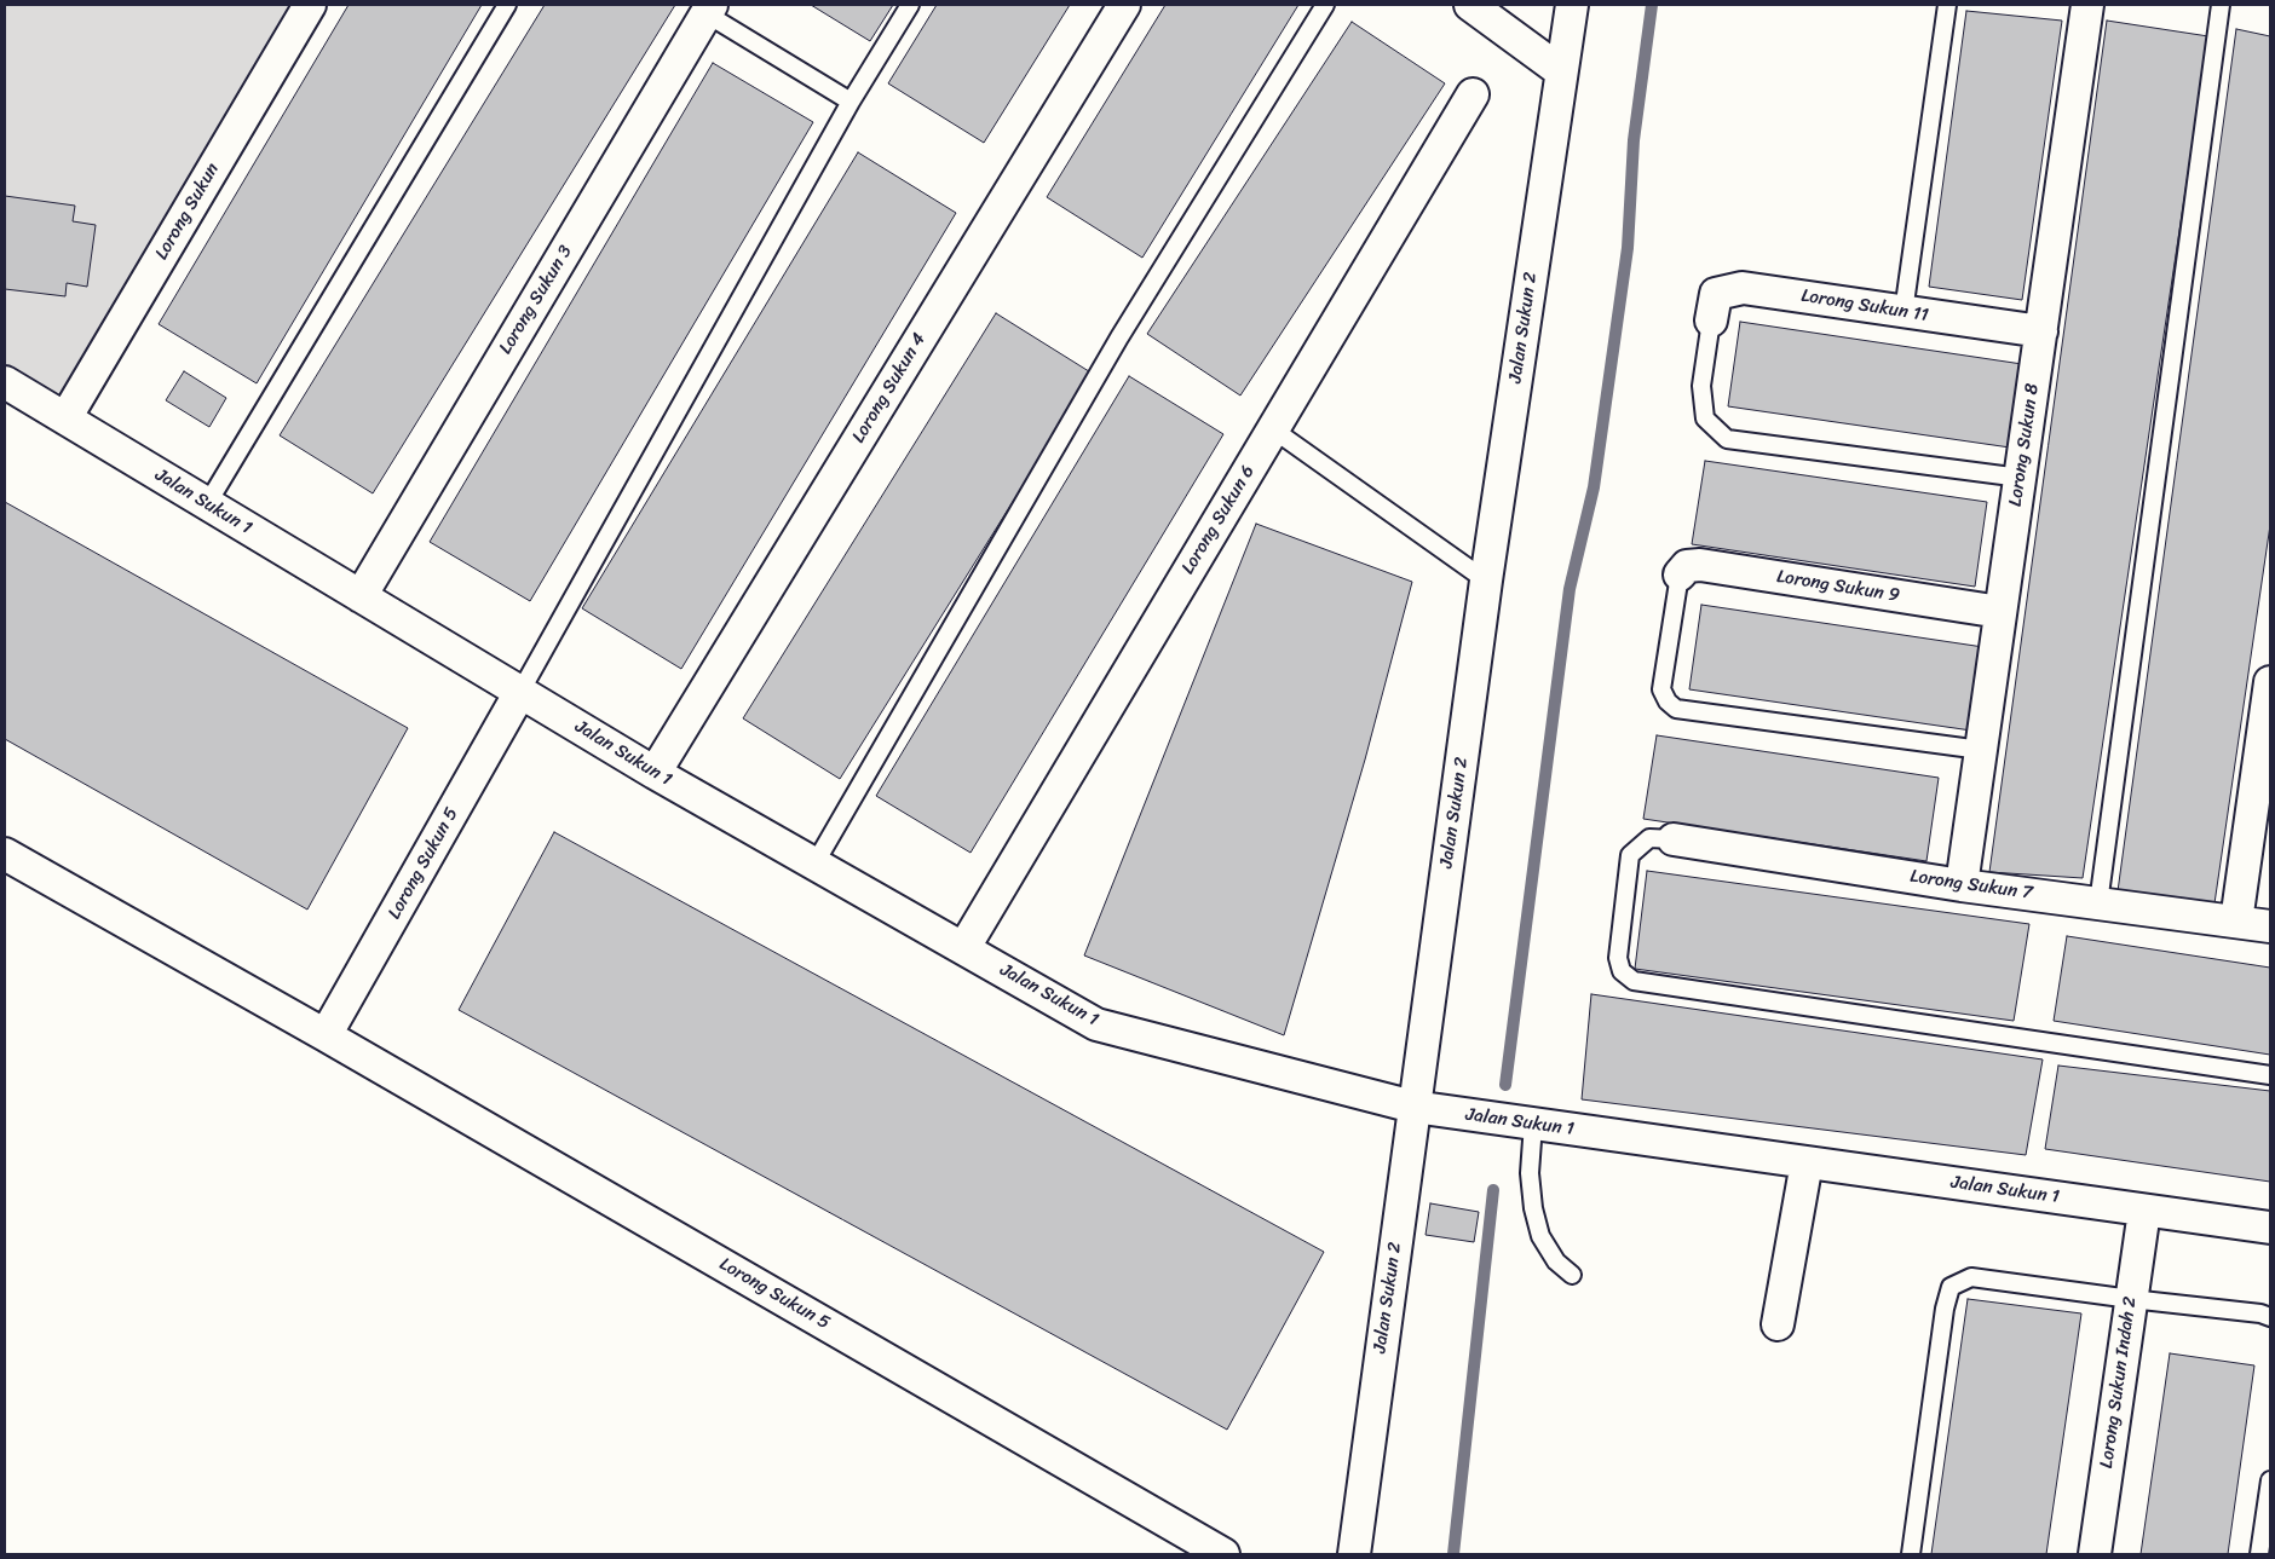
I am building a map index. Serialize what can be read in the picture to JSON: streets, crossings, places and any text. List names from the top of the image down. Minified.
{"streets":{"street":["Lorong Sukun","Lorong Sukun 3","Lorong Sukun 11","Jalan Sukun 2","Lorong Sukun 4","Lorong Sukun 8","Jalan Sukun 1","Lorong Sukun 6","Lorong Sukun 9","Lorong Sukun 5","Lorong Sukun 7","Lorong Sukun Indah 2"]},"crossings":[["Lorong Sukun","Jalan Sukun 1"],["Lorong Sukun 3","Jalan Sukun 1"],["Lorong Sukun 11","Lorong Sukun 8"],["Jalan Sukun 2","Jalan Sukun 1"],["Lorong Sukun 4","Jalan Sukun 1"],["Lorong Sukun 8","Lorong Sukun 9"],["Lorong Sukun 8","Lorong Sukun 7"],["Jalan Sukun 1","Lorong Sukun 6"],["Jalan Sukun 1","Lorong Sukun 5"],["Jalan Sukun 1","Lorong Sukun Indah 2"]]}
